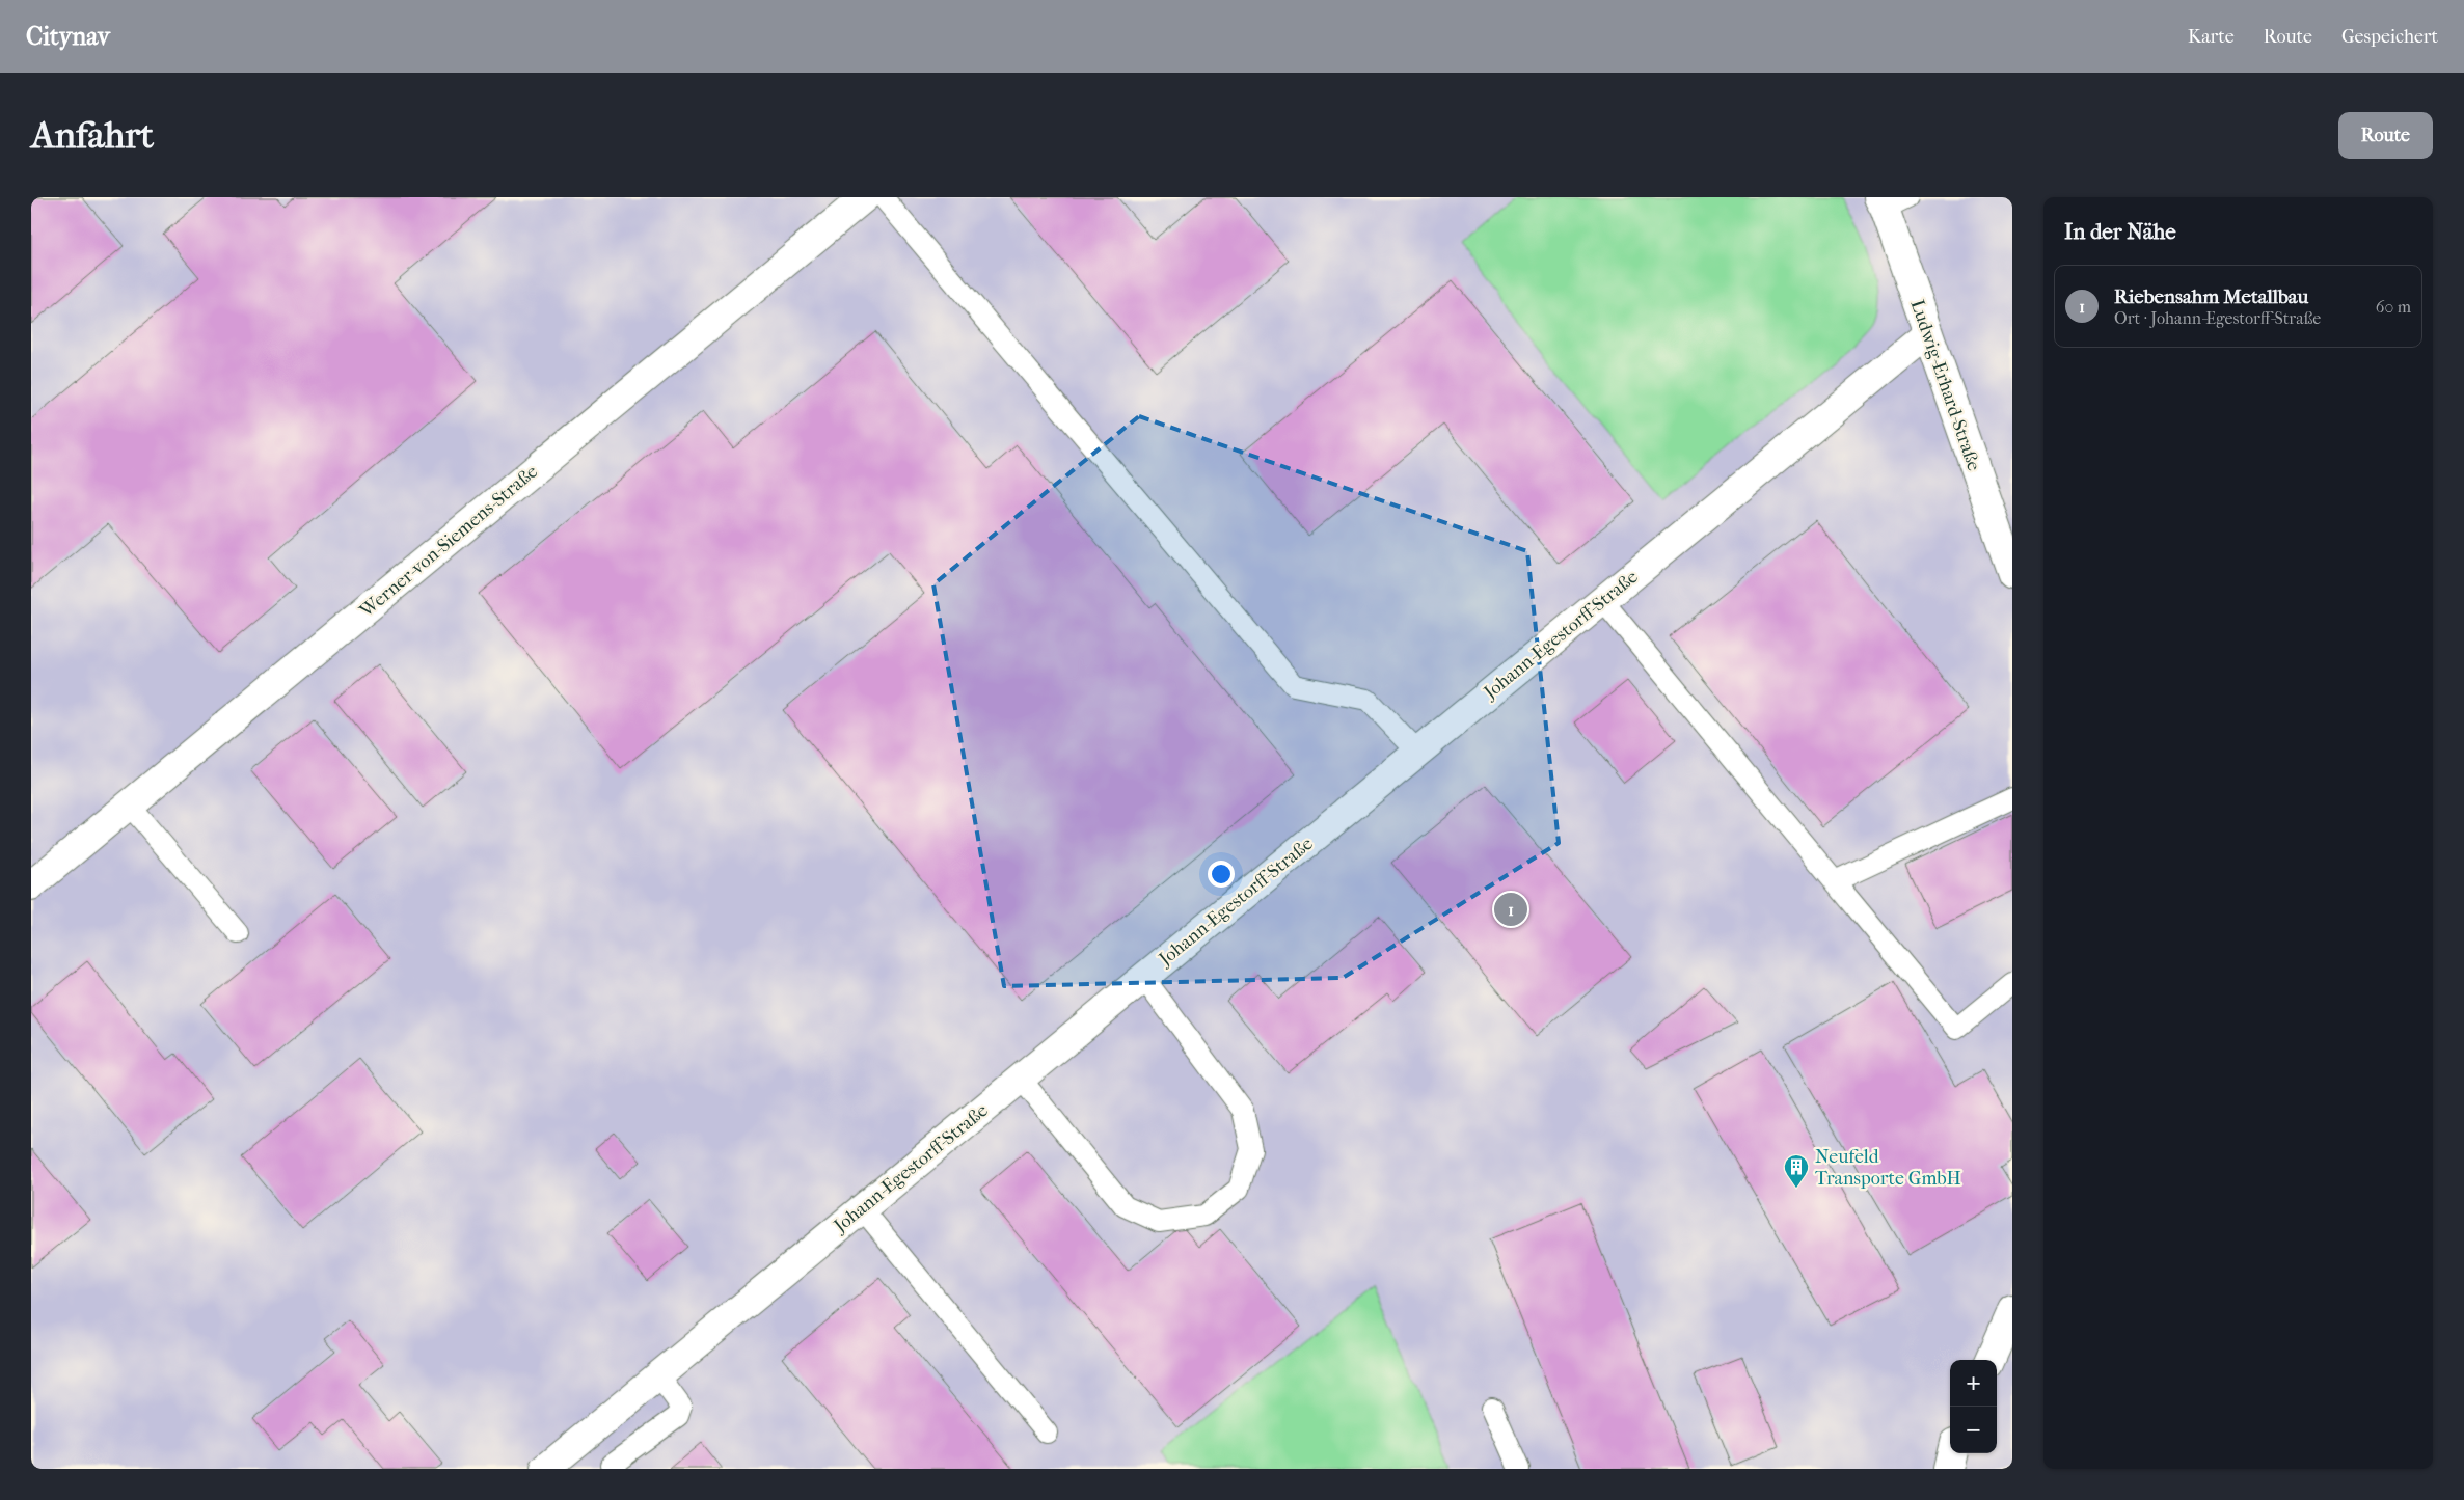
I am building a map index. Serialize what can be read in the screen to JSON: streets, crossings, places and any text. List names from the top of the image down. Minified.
{"streets":{"street":["Ludwig-Erhard-Straße","Werner-von-Siemens-Straße","Johann-Egestorff-Straße"]},"crossings":[["Ludwig-Erhard-Straße","Johann-Egestorff-Straße"]],"places":{"building":["Neufeld Transporte GmbH"]},"page":{"header":"Citynav","nav":["Karte","Route","Gespeichert"],"buttons":"Route","title":"Anfahrt","heading":"In der Nähe","list":[{"mark":"1","name":"Riebensahm Metallbau","note":"Ort · Johann-Egestorff-Straße","value":"60 m"}],"pins":"1","map_buttons":["+","−"]}}
